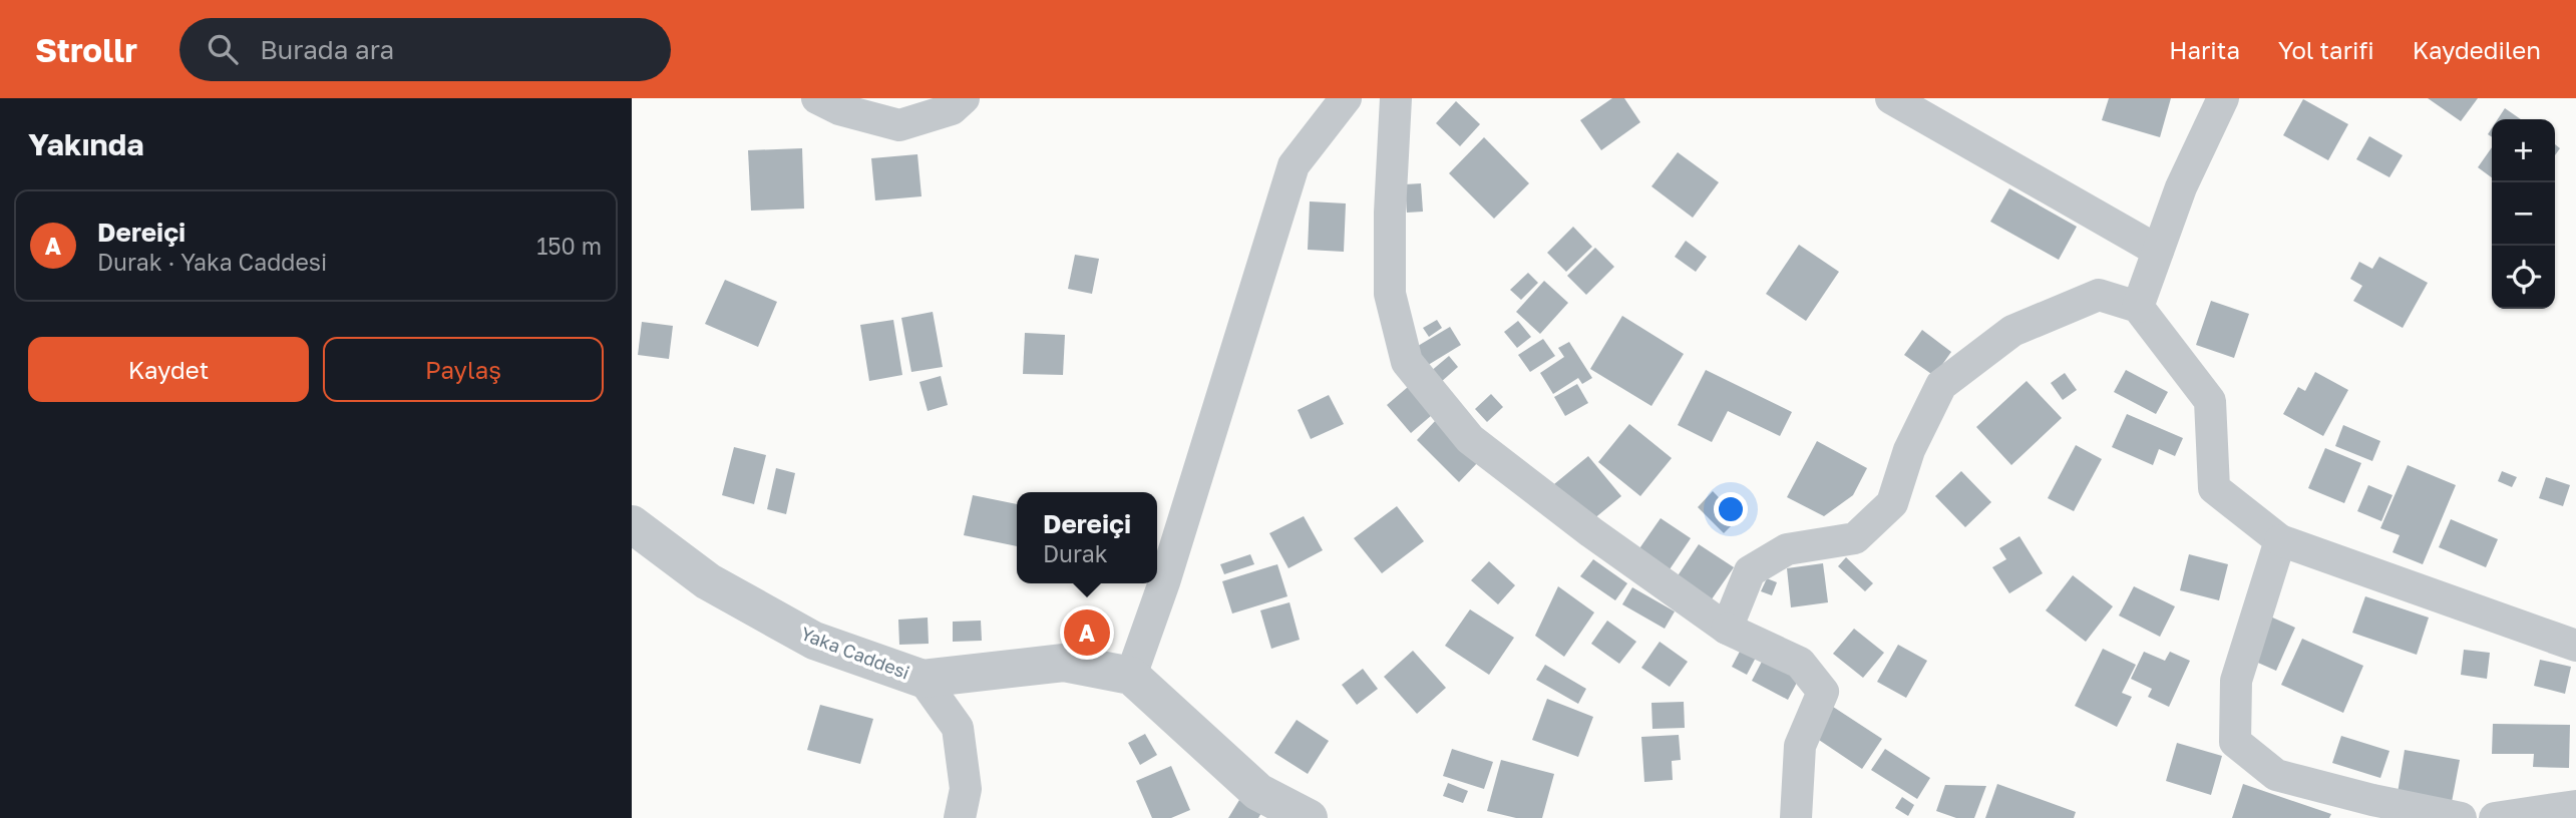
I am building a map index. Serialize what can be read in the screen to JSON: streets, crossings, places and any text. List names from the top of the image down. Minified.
{"streets":{"street":["Yaka Caddesi"]},"page":{"header":"Strollr","search":"Burada ara","nav":["Harita","Yol tarifi","Kaydedilen"],"heading":"Yakında","map_buttons":["+","−"],"list":[{"mark":"A","name":"Dereiçi","note":"Durak · Yaka Caddesi","value":"150 m"}],"buttons":["Kaydet","Paylaş"],"popup":["Dereiçi","Durak"],"pins":"A"}}
